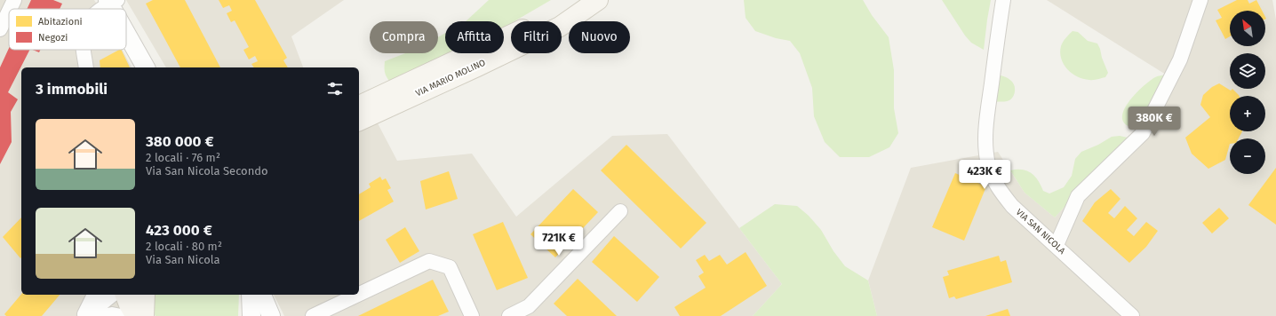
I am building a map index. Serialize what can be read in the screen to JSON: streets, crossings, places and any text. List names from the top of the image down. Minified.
{"streets":{"main road":["VIA MARIO MOLINO"],"street":["VIA SAN NICOLA"]},"legend":["Abitazioni","Negozi"],"north":"top left","page":{"map_buttons":["+","−"],"chip":["Compra","Affitta","Filtri","Nuovo"],"heading":"3 immobili","price":["380K €","423K €","721K €"],"list":[{"name":"380 000 €","note":"2 locali · 76 m² · Via San Nicola Secondo"},{"name":"423 000 €","note":"2 locali · 80 m² · Via San Nicola"}]}}
